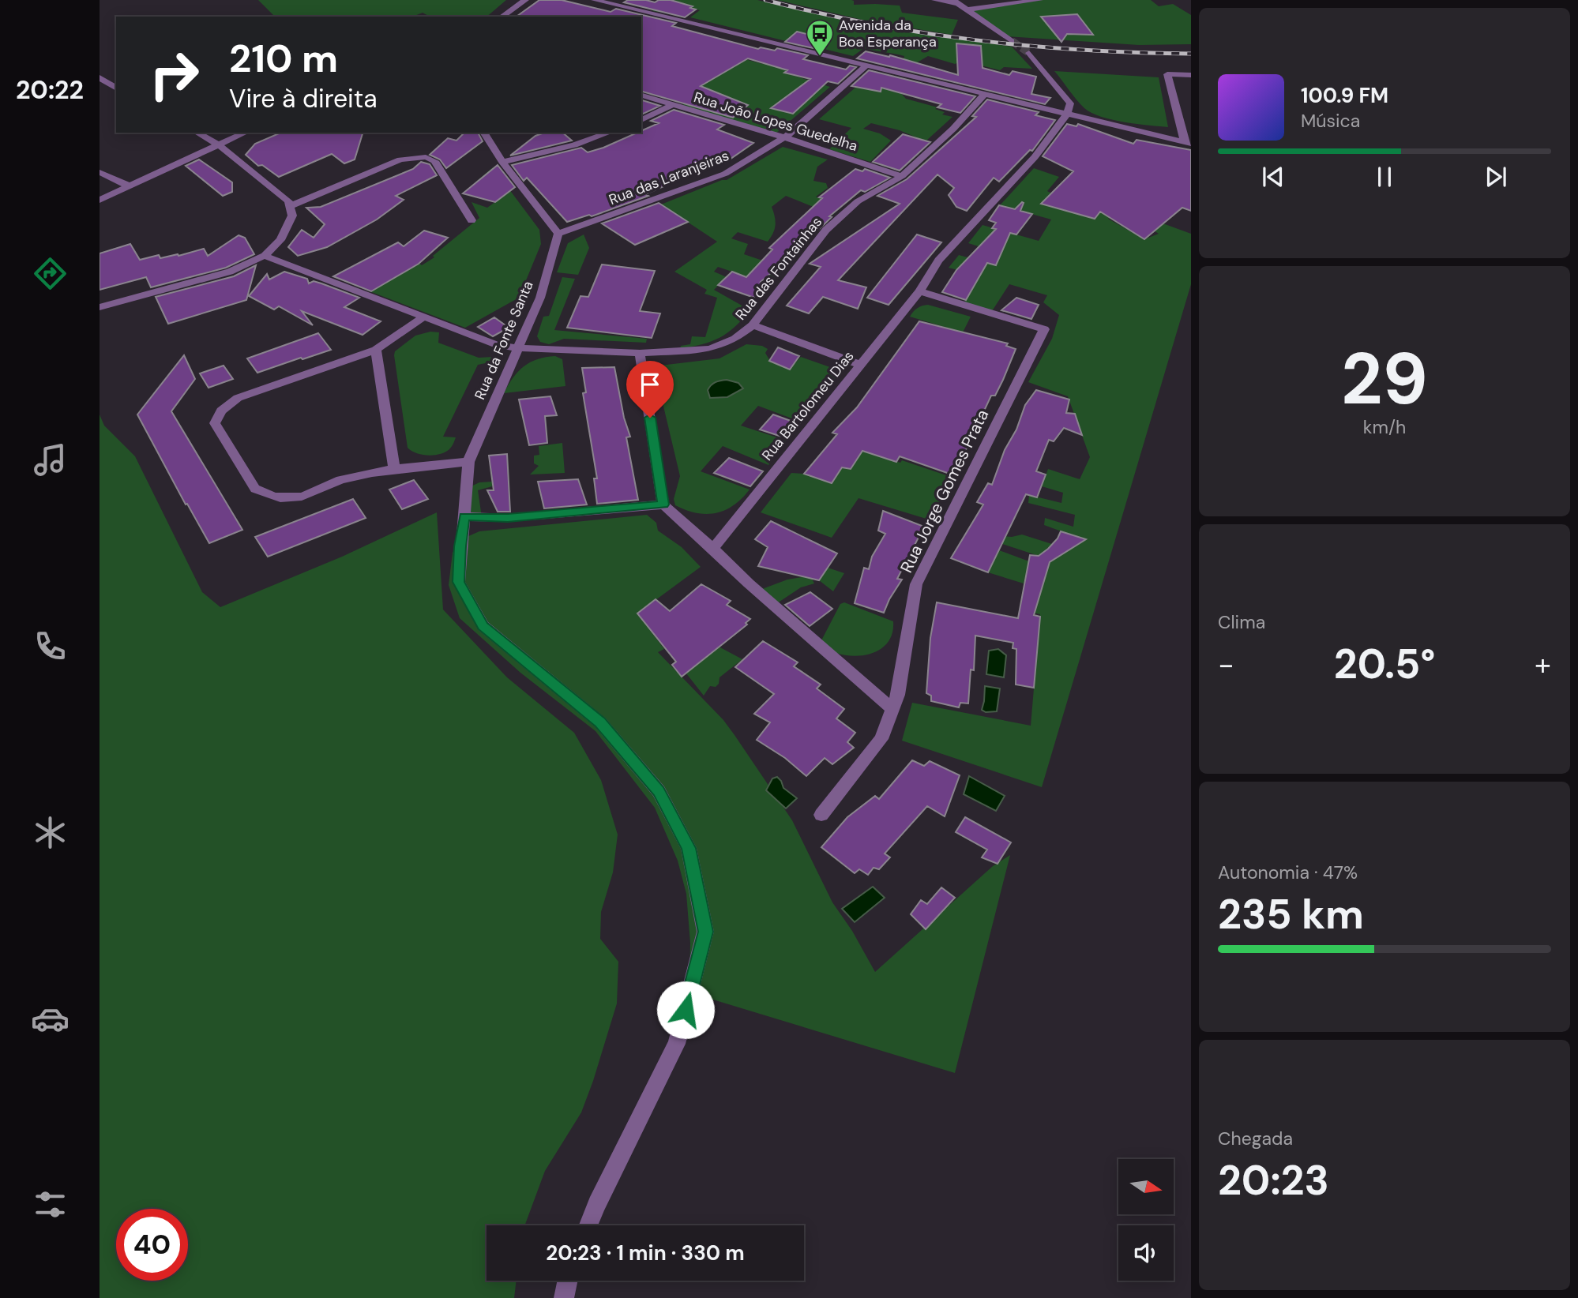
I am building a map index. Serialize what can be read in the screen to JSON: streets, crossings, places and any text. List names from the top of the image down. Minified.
{"streets":{"street":["Rua João Lopes Guedelha","Rua das Laranjeiras","Rua das Fontainhas","Rua da Fonte Santa","Rua Bartolomeu Dias","Rua Jorge Gomes Prata"]},"crossings":[["Rua João Lopes Guedelha","Rua das Laranjeiras"],["Rua João Lopes Guedelha","Rua das Fontainhas"],["Rua das Laranjeiras","Rua da Fonte Santa"],["Rua das Fontainhas","Rua da Fonte Santa"],["Rua Bartolomeu Dias","Rua Jorge Gomes Prata"]],"places":{"bus stop":["Avenida da Boa Esperança"]},"north":"right","page":{"tabs":"20:22","turn":["210 m","Vire à direita"],"song":["100.9 FM","Música"],"tile":[["29","km/h"],"Clima",["Autonomia · 47%","235 km"],["Chegada","20:23"]],"heat":["−","20.5°","+"],"limit":"40","trip":"20:23 · 1 min · 330 m"}}
